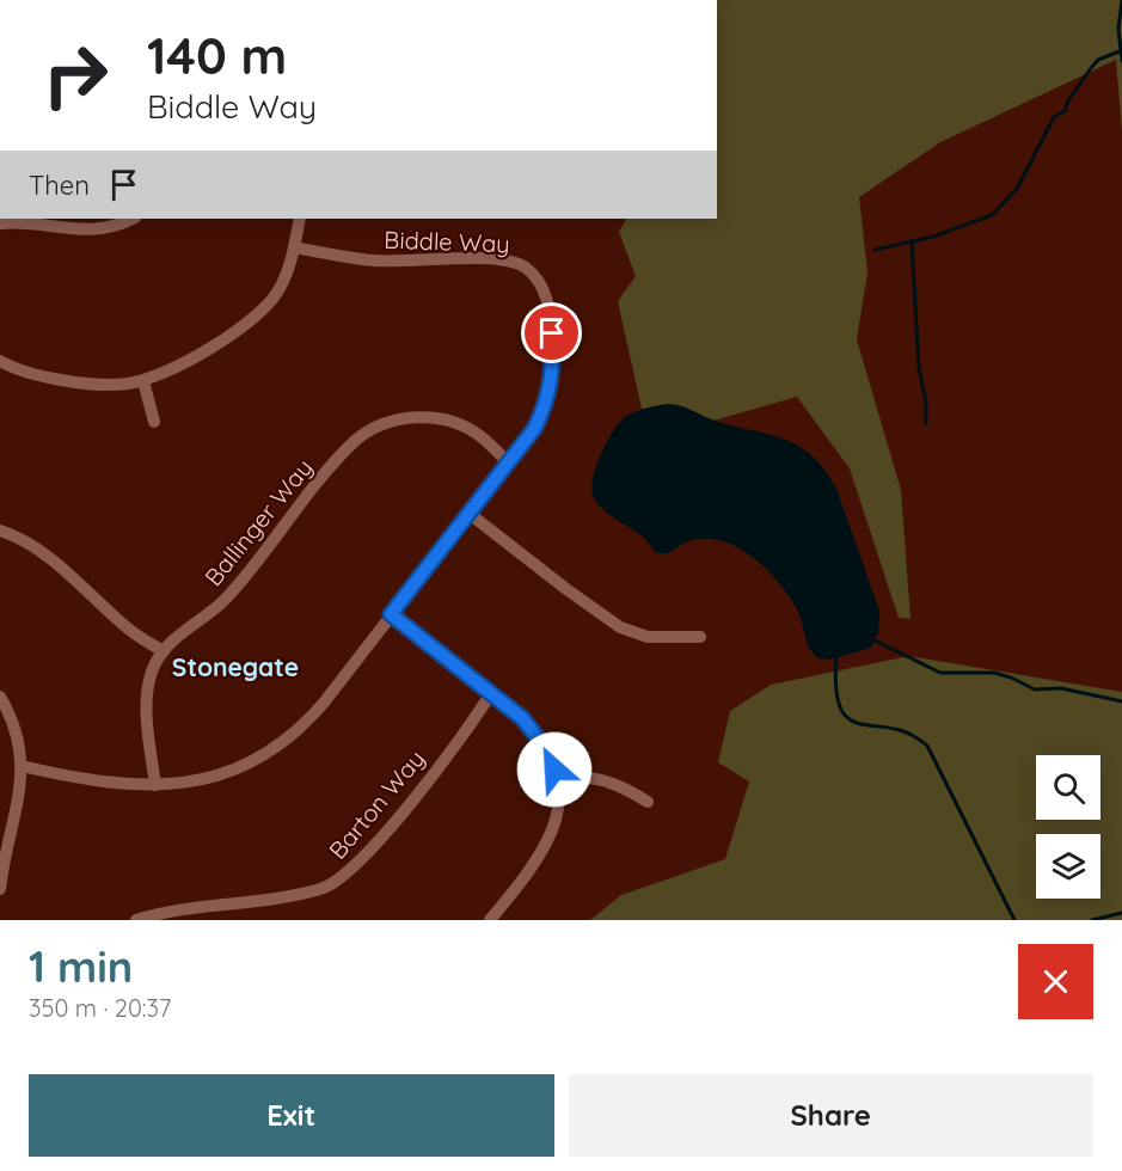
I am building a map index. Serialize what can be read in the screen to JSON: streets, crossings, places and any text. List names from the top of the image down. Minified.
{"streets":{"street":["Biddle Way","Ballinger Way","Barton Way"]},"crossings":[["Biddle Way","Ballinger Way"]],"districts":["Stonegate"],"page":{"turn":["140 m","Biddle Way"],"then":"Then","heading":["1 min","350 m · 20:37"],"buttons":["Exit","Share"]}}
